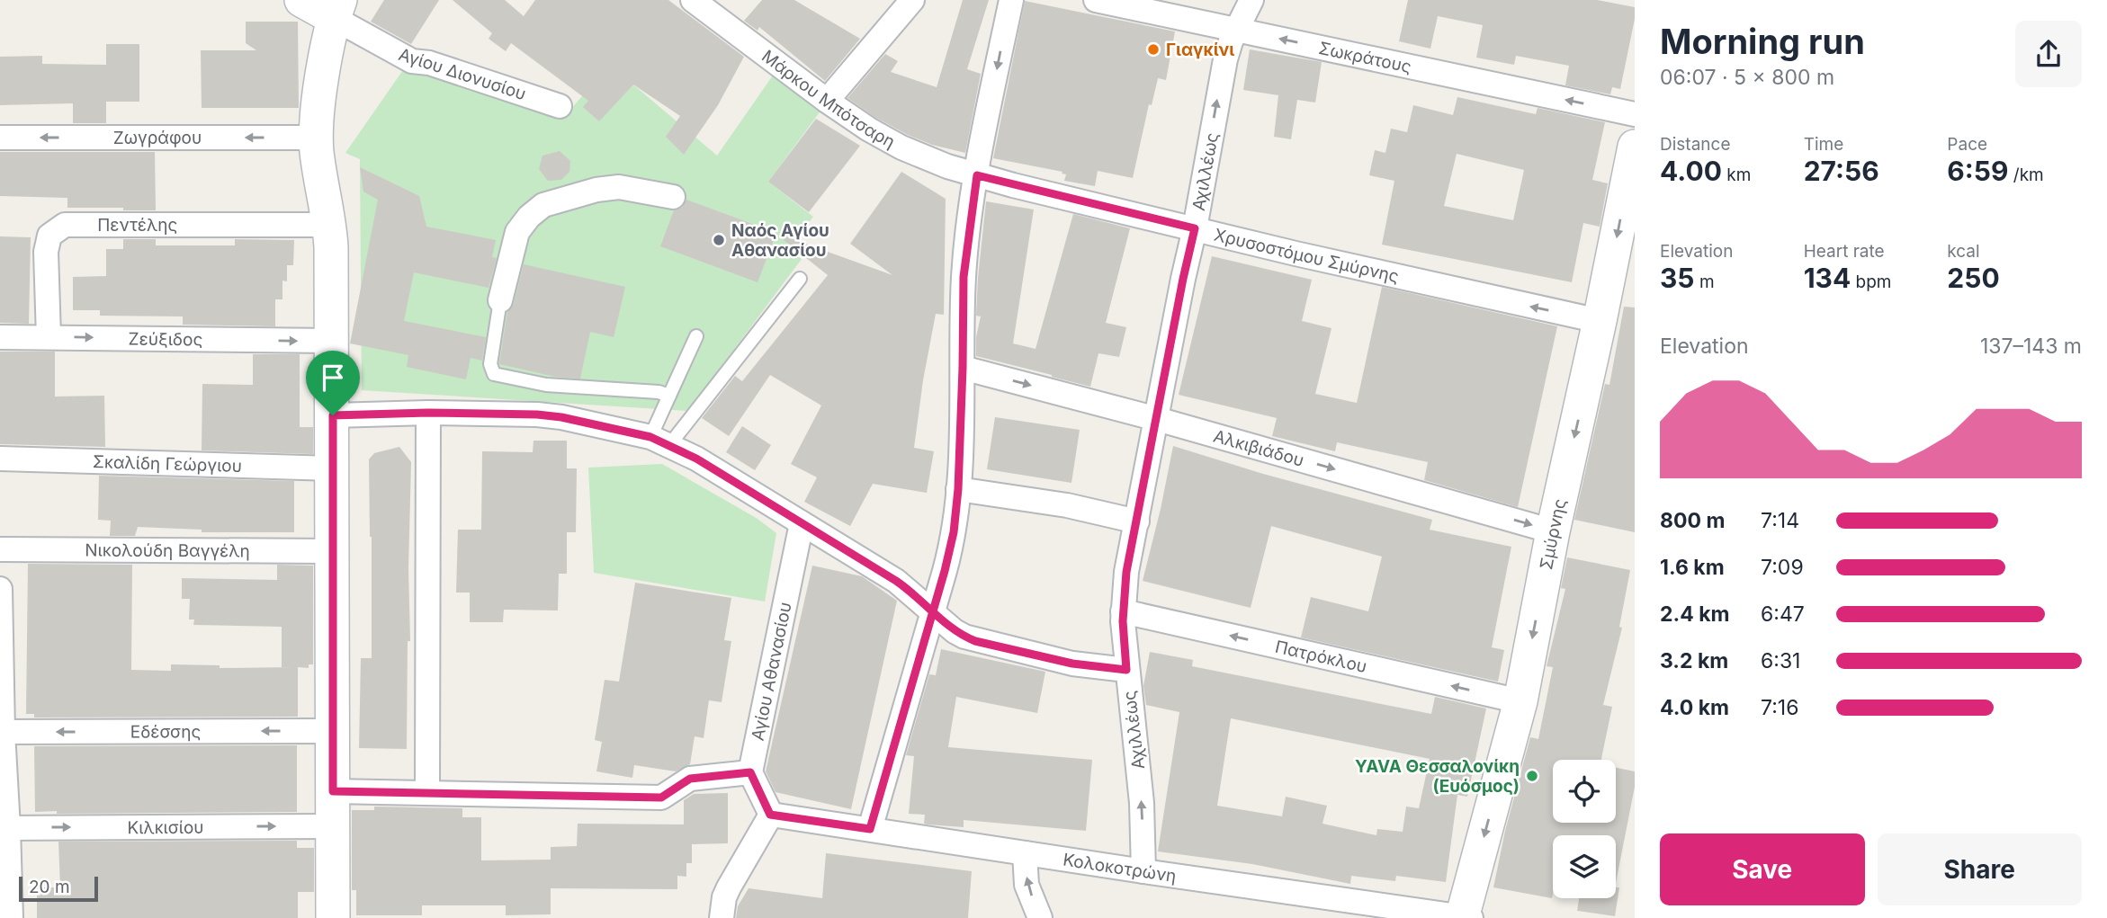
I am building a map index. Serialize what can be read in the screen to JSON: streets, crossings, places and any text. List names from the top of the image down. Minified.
{"streets":{"street":["Σωκράτους","Αγίου Διονυσίου","Μάρκου Μπότσαρη","Ζωγράφου","Αχιλλέως","Πεντέλης","Χρυσοστόμου Σμύρνης","Ζεύξιδος","Αλκιβιάδου","Σκαλίδη Γεώργιου","Σμύρνης","Νικολούδη Βαγγέλη","Πατρόκλου","Αγίου Αθανασίου","Εδέσσης","Κιλκισίου","Κολοκοτρώνη"]},"crossings":[["Σωκράτους","Αχιλλέως"],["Μάρκου Μπότσαρη","Χρυσοστόμου Σμύρνης"],["Αχιλλέως","Χρυσοστόμου Σμύρνης"],["Αχιλλέως","Αλκιβιάδου"],["Αχιλλέως","Πατρόκλου"],["Αχιλλέως","Κολοκοτρώνη"],["Πεντέλης","Ζεύξιδος"],["Χρυσοστόμου Σμύρνης","Σμύρνης"],["Αλκιβιάδου","Σμύρνης"],["Σμύρνης","Πατρόκλου"],["Σμύρνης","Κολοκοτρώνη"]],"one_way":["Σωκράτους","Ζωγράφου","Αχιλλέως","Χρυσοστόμου Σμύρνης","Ζεύξιδος","Αλκιβιάδου","Σμύρνης","Πατρόκλου","Εδέσσης","Κιλκισίου"],"places":["Γιαγκίνι","Ναός Αγίου Αθανασίου","YAVA Θεσσαλονίκη (Ευόσμος)"],"scale_bar":"20 m","page":{"heading":["Morning run","06:07 · 5 × 800 m"],"stats":[["Distance","4.00 km"],["Time","27:56"],["Pace","6:59 /km"],["Elevation","35 m"],["Heart rate","134 bpm"],["kcal","250"]],"chart":["Elevation","137–143 m"],"list":[{"name":"800 m","note":"7:14"},{"name":"1.6 km","note":"7:09"},{"name":"2.4 km","note":"6:47"},{"name":"3.2 km","note":"6:31"},{"name":"4.0 km","note":"7:16"}],"buttons":["Save","Share"],"scale":"20 m"}}
